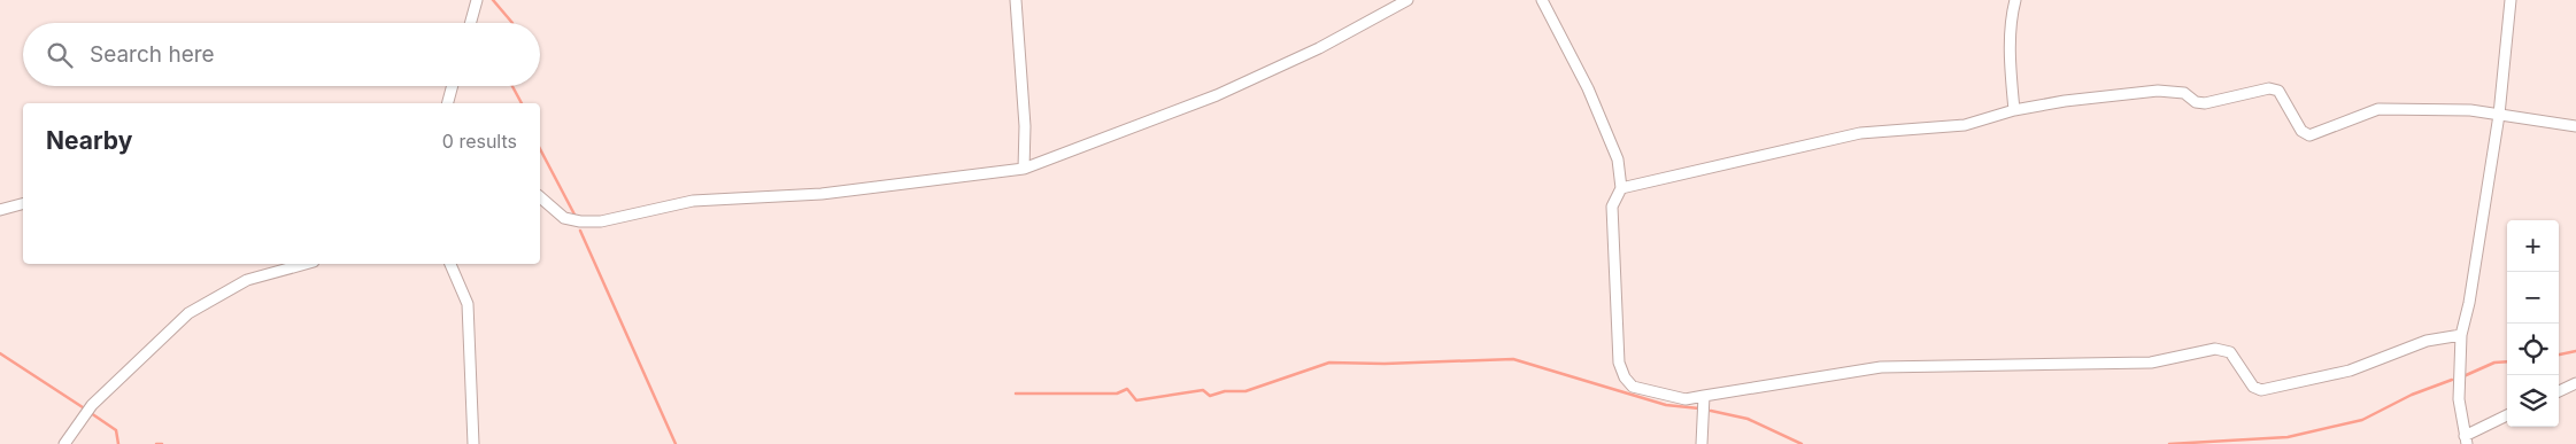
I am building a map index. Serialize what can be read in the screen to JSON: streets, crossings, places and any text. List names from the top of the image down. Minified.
{"page":{"search":"Search here","heading":["Nearby","0 results"],"map_buttons":["+","−"]}}
